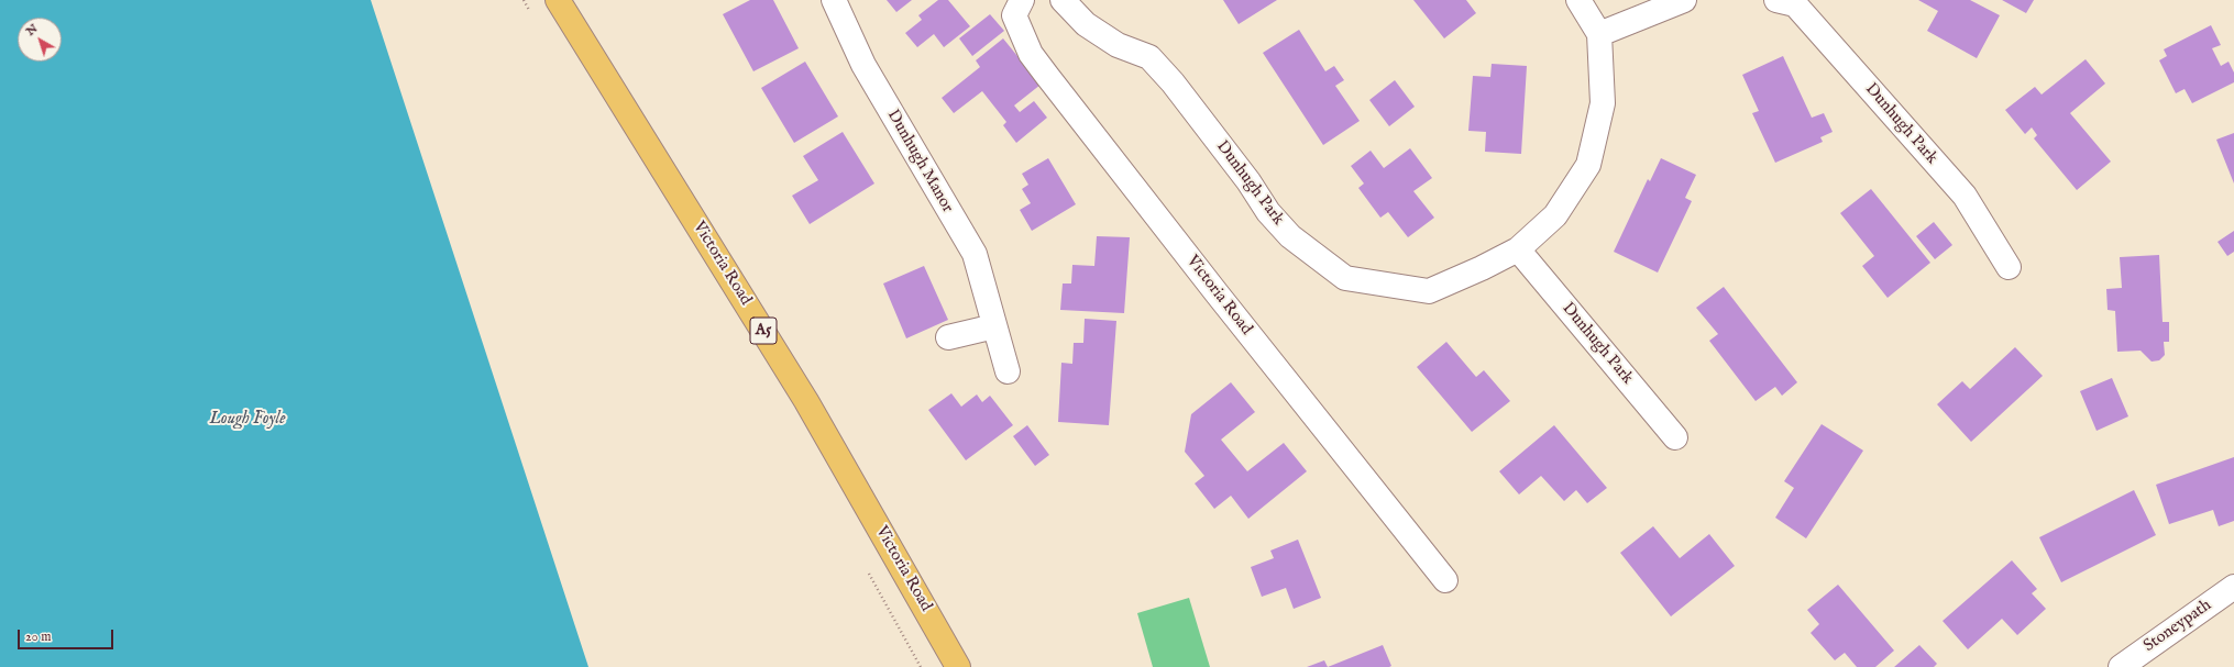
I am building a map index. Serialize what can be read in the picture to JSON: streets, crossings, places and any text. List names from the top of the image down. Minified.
{"streets":{"highway":["Victoria Road","A5"],"street":["Dunhugh Park","Dunhugh Manor","Stoneypath"]},"water":["Lough Foyle"],"scale_bar":"20 m","north":"top left"}
